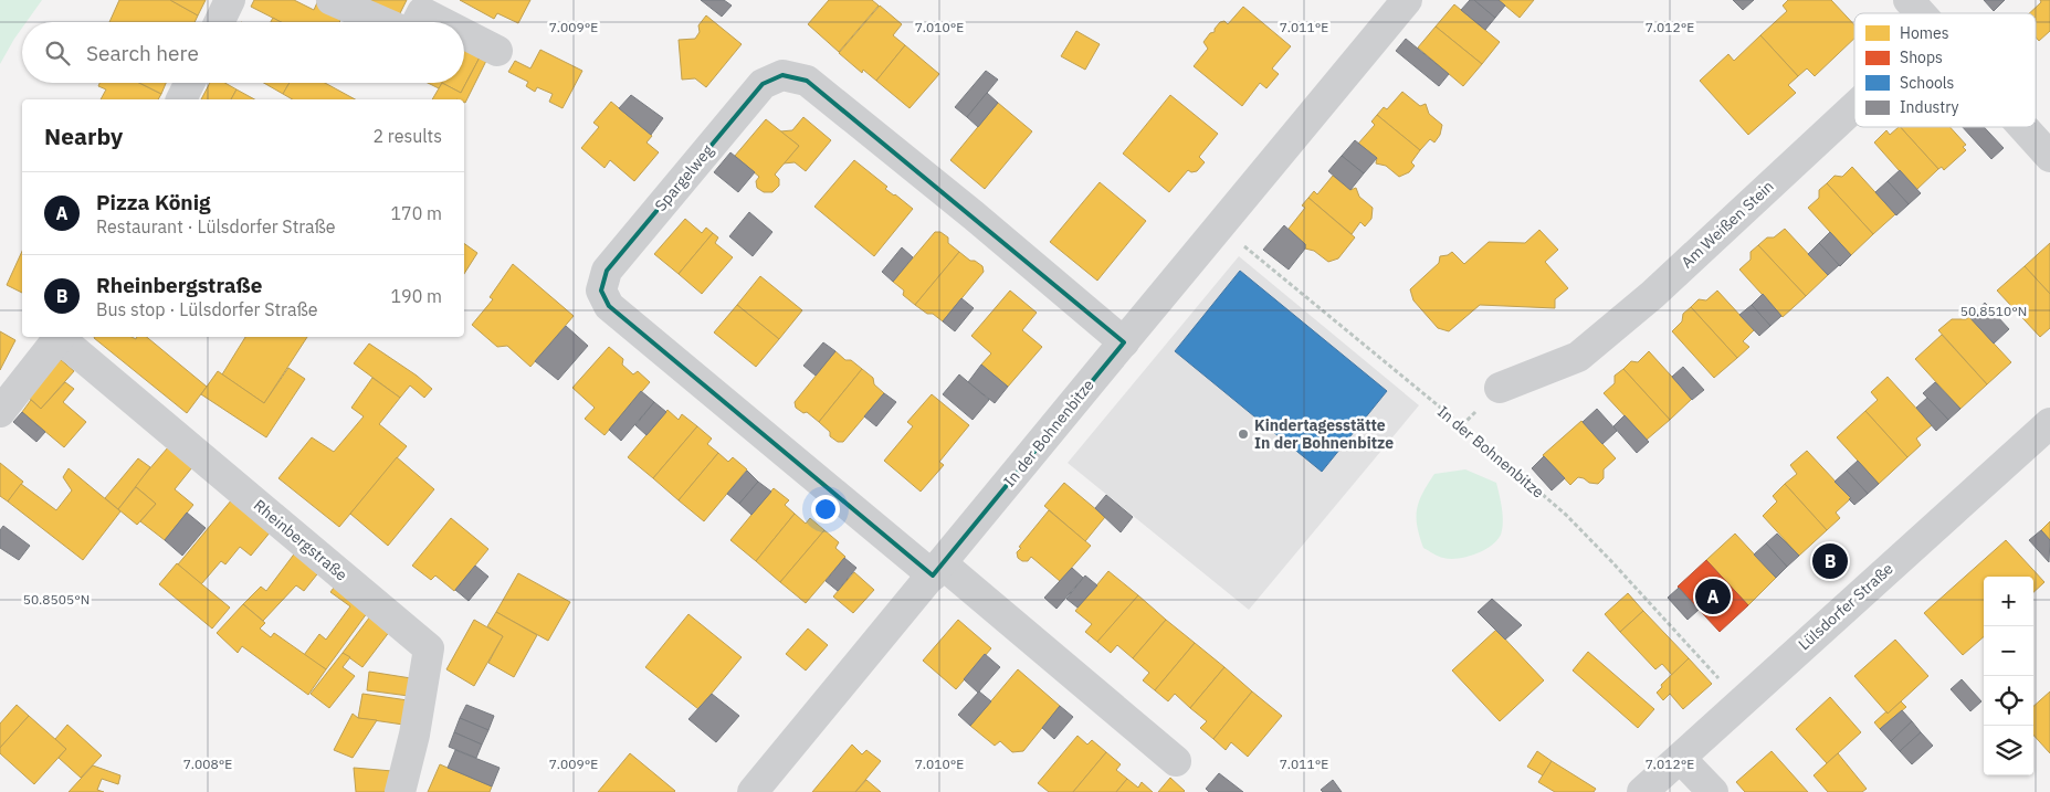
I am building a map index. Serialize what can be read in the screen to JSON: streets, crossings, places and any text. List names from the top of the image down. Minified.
{"streets":{"street":["Spargelweg","Am Weißen Stein","In der Bohnenbitze","Rheinbergstraße","Lülsdorfer Straße"]},"crossings":[["Spargelweg","In der Bohnenbitze"],["In der Bohnenbitze","Lülsdorfer Straße"]],"places":["Kindertagesstätte In der Bohnenbitze"],"legend":["Homes","Shops","Schools","Industry"],"page":{"search":"Search here","heading":["Nearby","2 results"],"list":[{"mark":"A","name":"Pizza König","note":"Restaurant · Lülsdorfer Straße","value":"170 m"},{"mark":"B","name":"Rheinbergstraße","note":"Bus stop · Lülsdorfer Straße","value":"190 m"}],"pins":["B","A"],"map_buttons":["+","−"]},"coordinates":["7.009°E","7.010°E","7.011°E","7.012°E","50.8510°N","50.8505°N","7.008°E"]}
